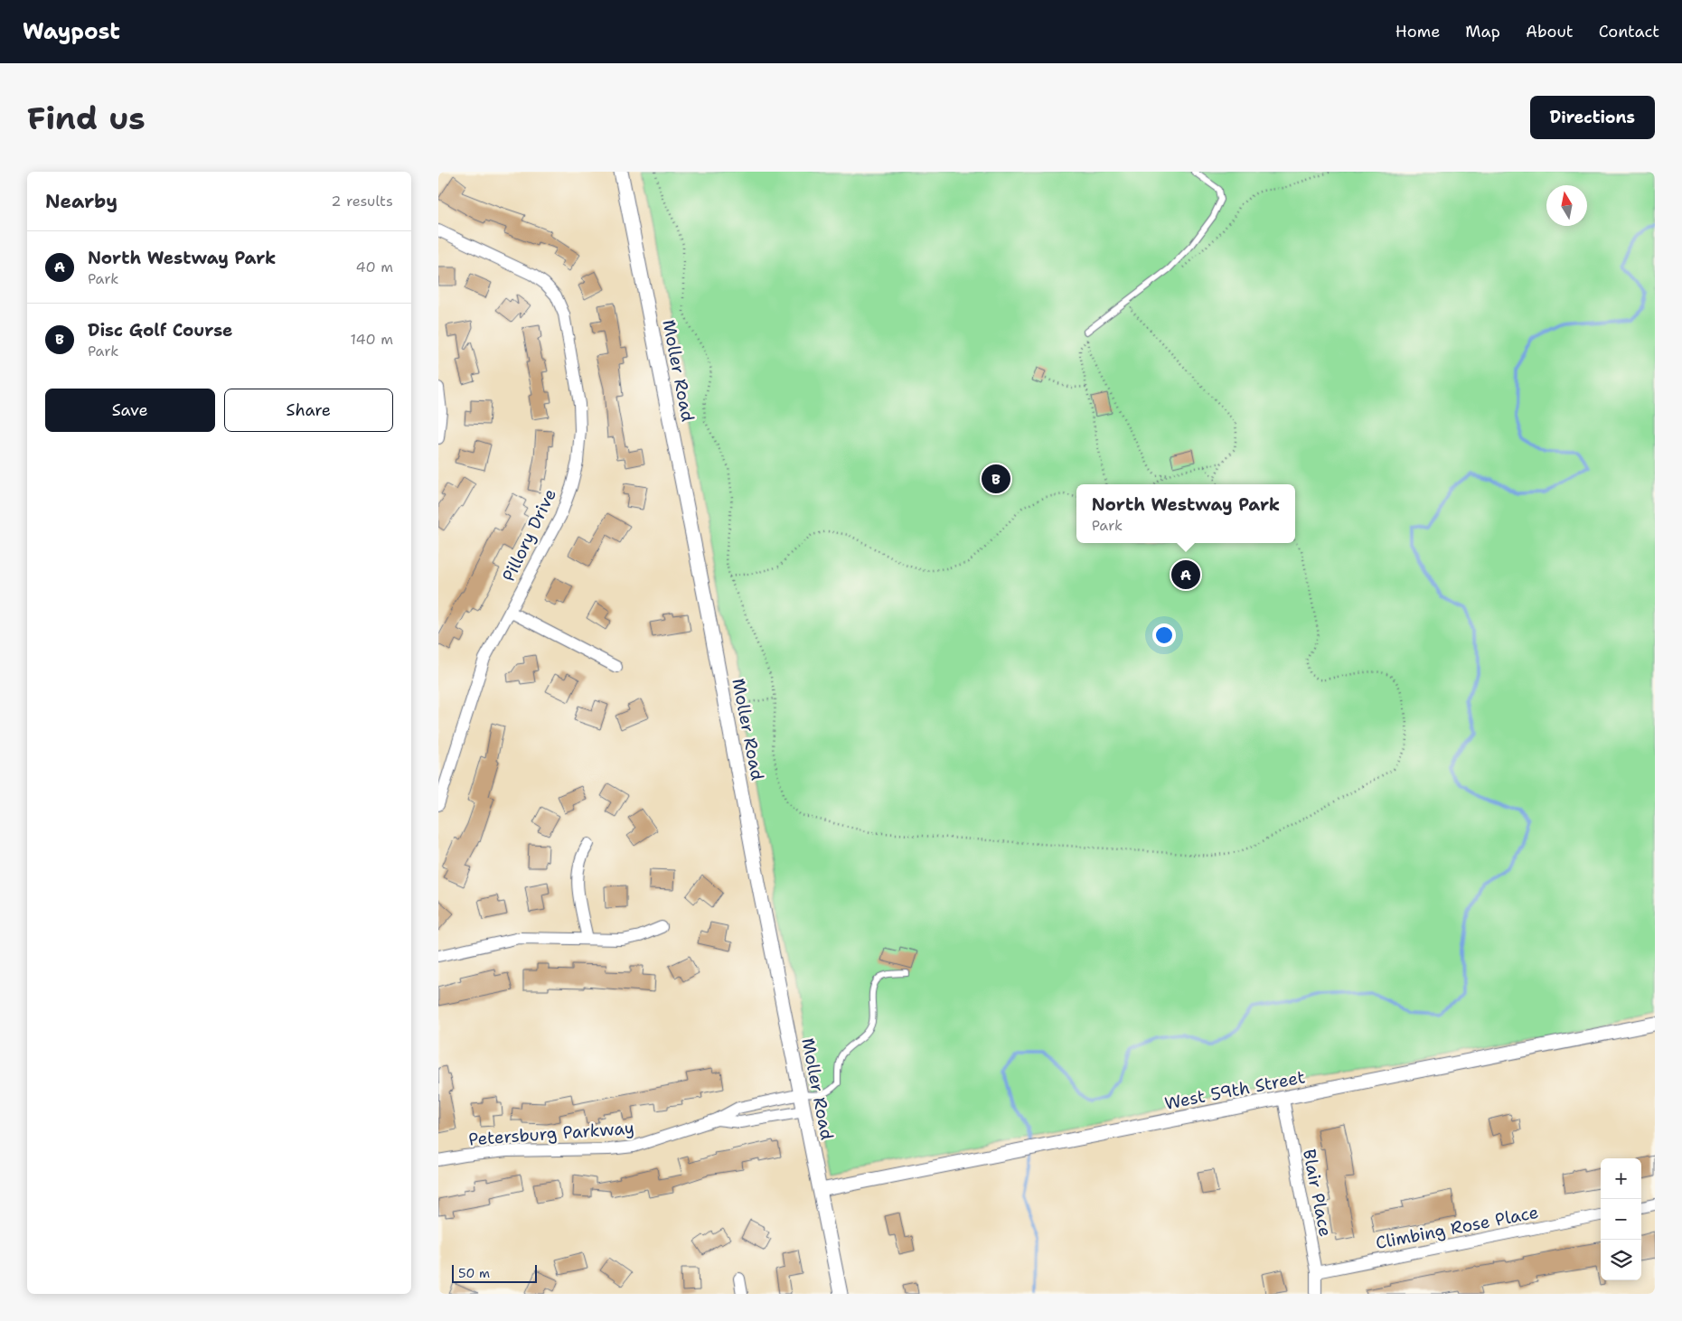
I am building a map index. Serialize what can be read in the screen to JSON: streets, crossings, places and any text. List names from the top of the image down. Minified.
{"streets":{"street":["Moller Road","Pillory Drive","West 59th Street","Petersburg Parkway","Blair Place","Climbing Rose Place"]},"crossings":[["Moller Road","West 59th Street"],["Moller Road","Petersburg Parkway"],["West 59th Street","Blair Place"],["Blair Place","Climbing Rose Place"]],"scale_bar":"50 m","north":"top","page":{"header":"Waypost","nav":["Home","Map","About","Contact"],"buttons":["Directions",["Save","Share"]],"title":"Find us","heading":["Nearby","2 results"],"list":[{"mark":"A","name":"North Westway Park","note":"Park","value":"40 m"},{"mark":"B","name":"Disc Golf Course","note":"Park","value":"140 m"}],"pins":["B","A"],"popup":["North Westway Park","Park"],"map_buttons":["+","−"],"scale":"50 m"}}
